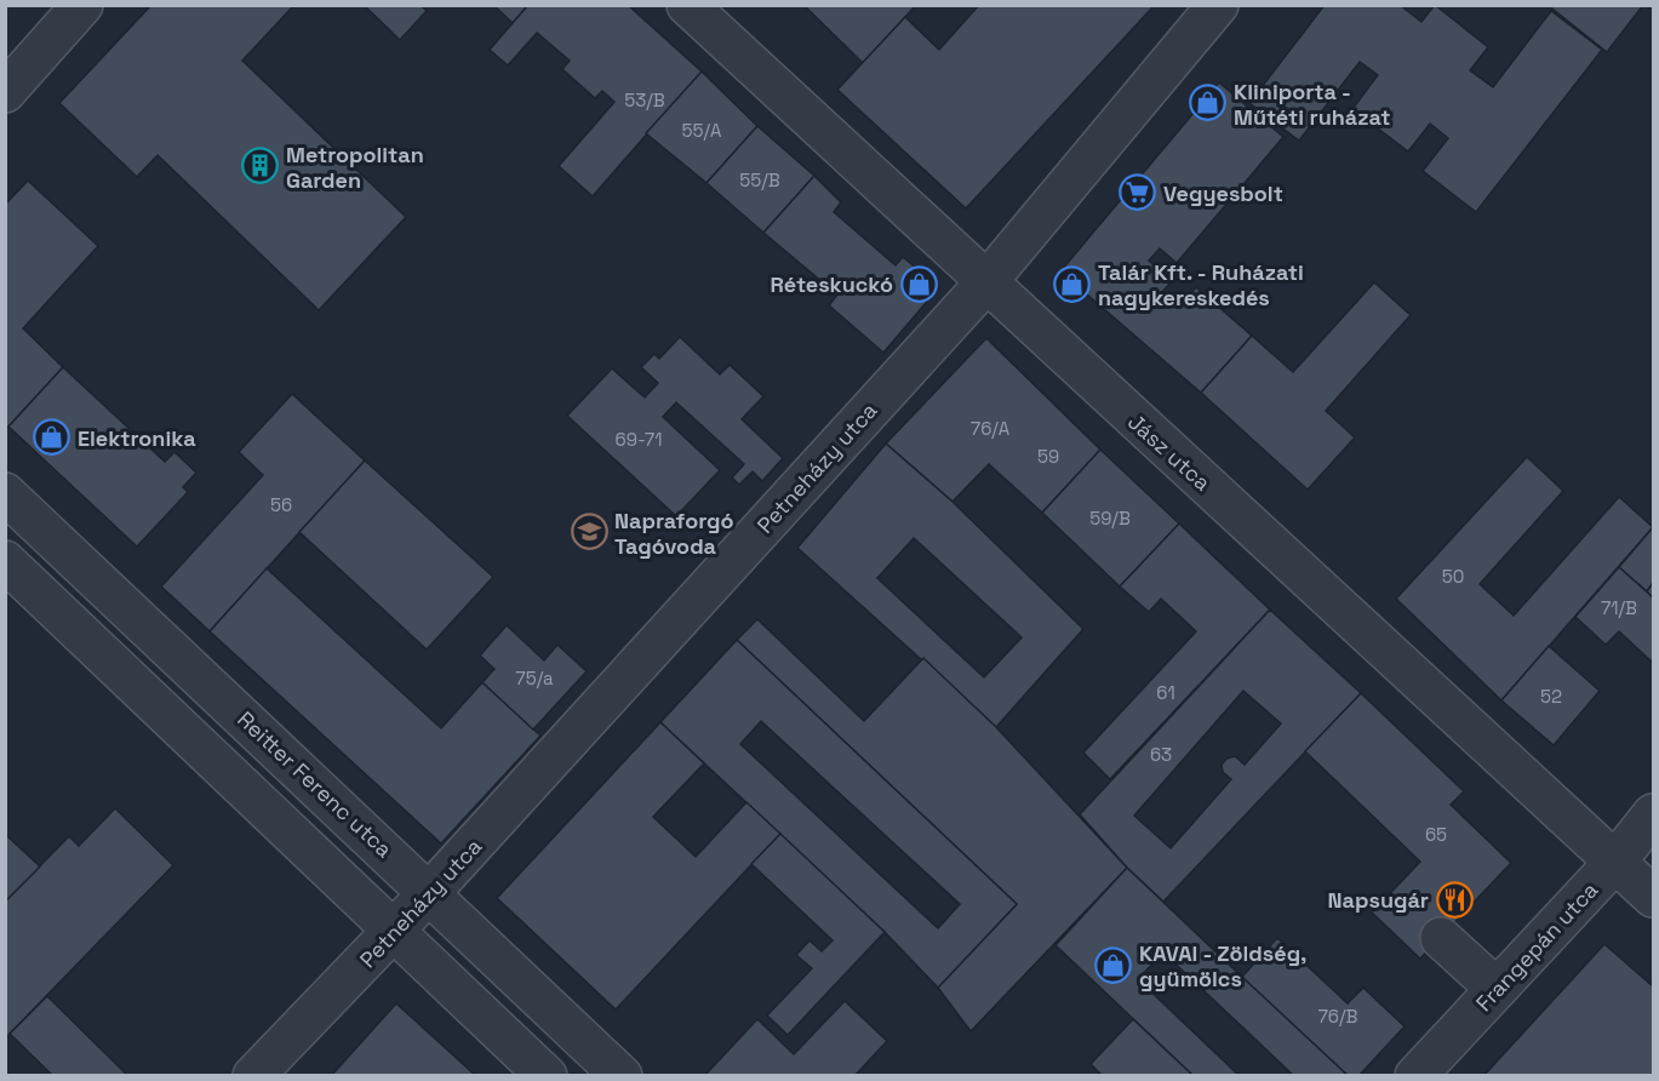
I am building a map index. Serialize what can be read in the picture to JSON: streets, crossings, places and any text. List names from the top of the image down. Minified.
{"streets":{"street":["Jász utca","Petneházy utca","Reitter Ferenc utca","Frangepán utca"]},"crossings":[["Jász utca","Petneházy utca"],["Jász utca","Frangepán utca"],["Petneházy utca","Reitter Ferenc utca"]],"places":{"shop":["Kliniporta - Műtéti ruházat","Réteskuckó","Talár Kft. - Ruházati nagykereskedés","Elektronika","KAVAI - Zöldség, gyümölcs"],"building":["Metropolitan Garden"],"supermarket":["Vegyesbolt"],"school or university":["Napraforgó Tagóvoda"],"restaurant":["Napsugár"]},"house_numbers":["53/B","55/A","55/B","76/A","69-71","59","56","59/B","50","71/B","75/a","61","52","63","65","76/B"]}
